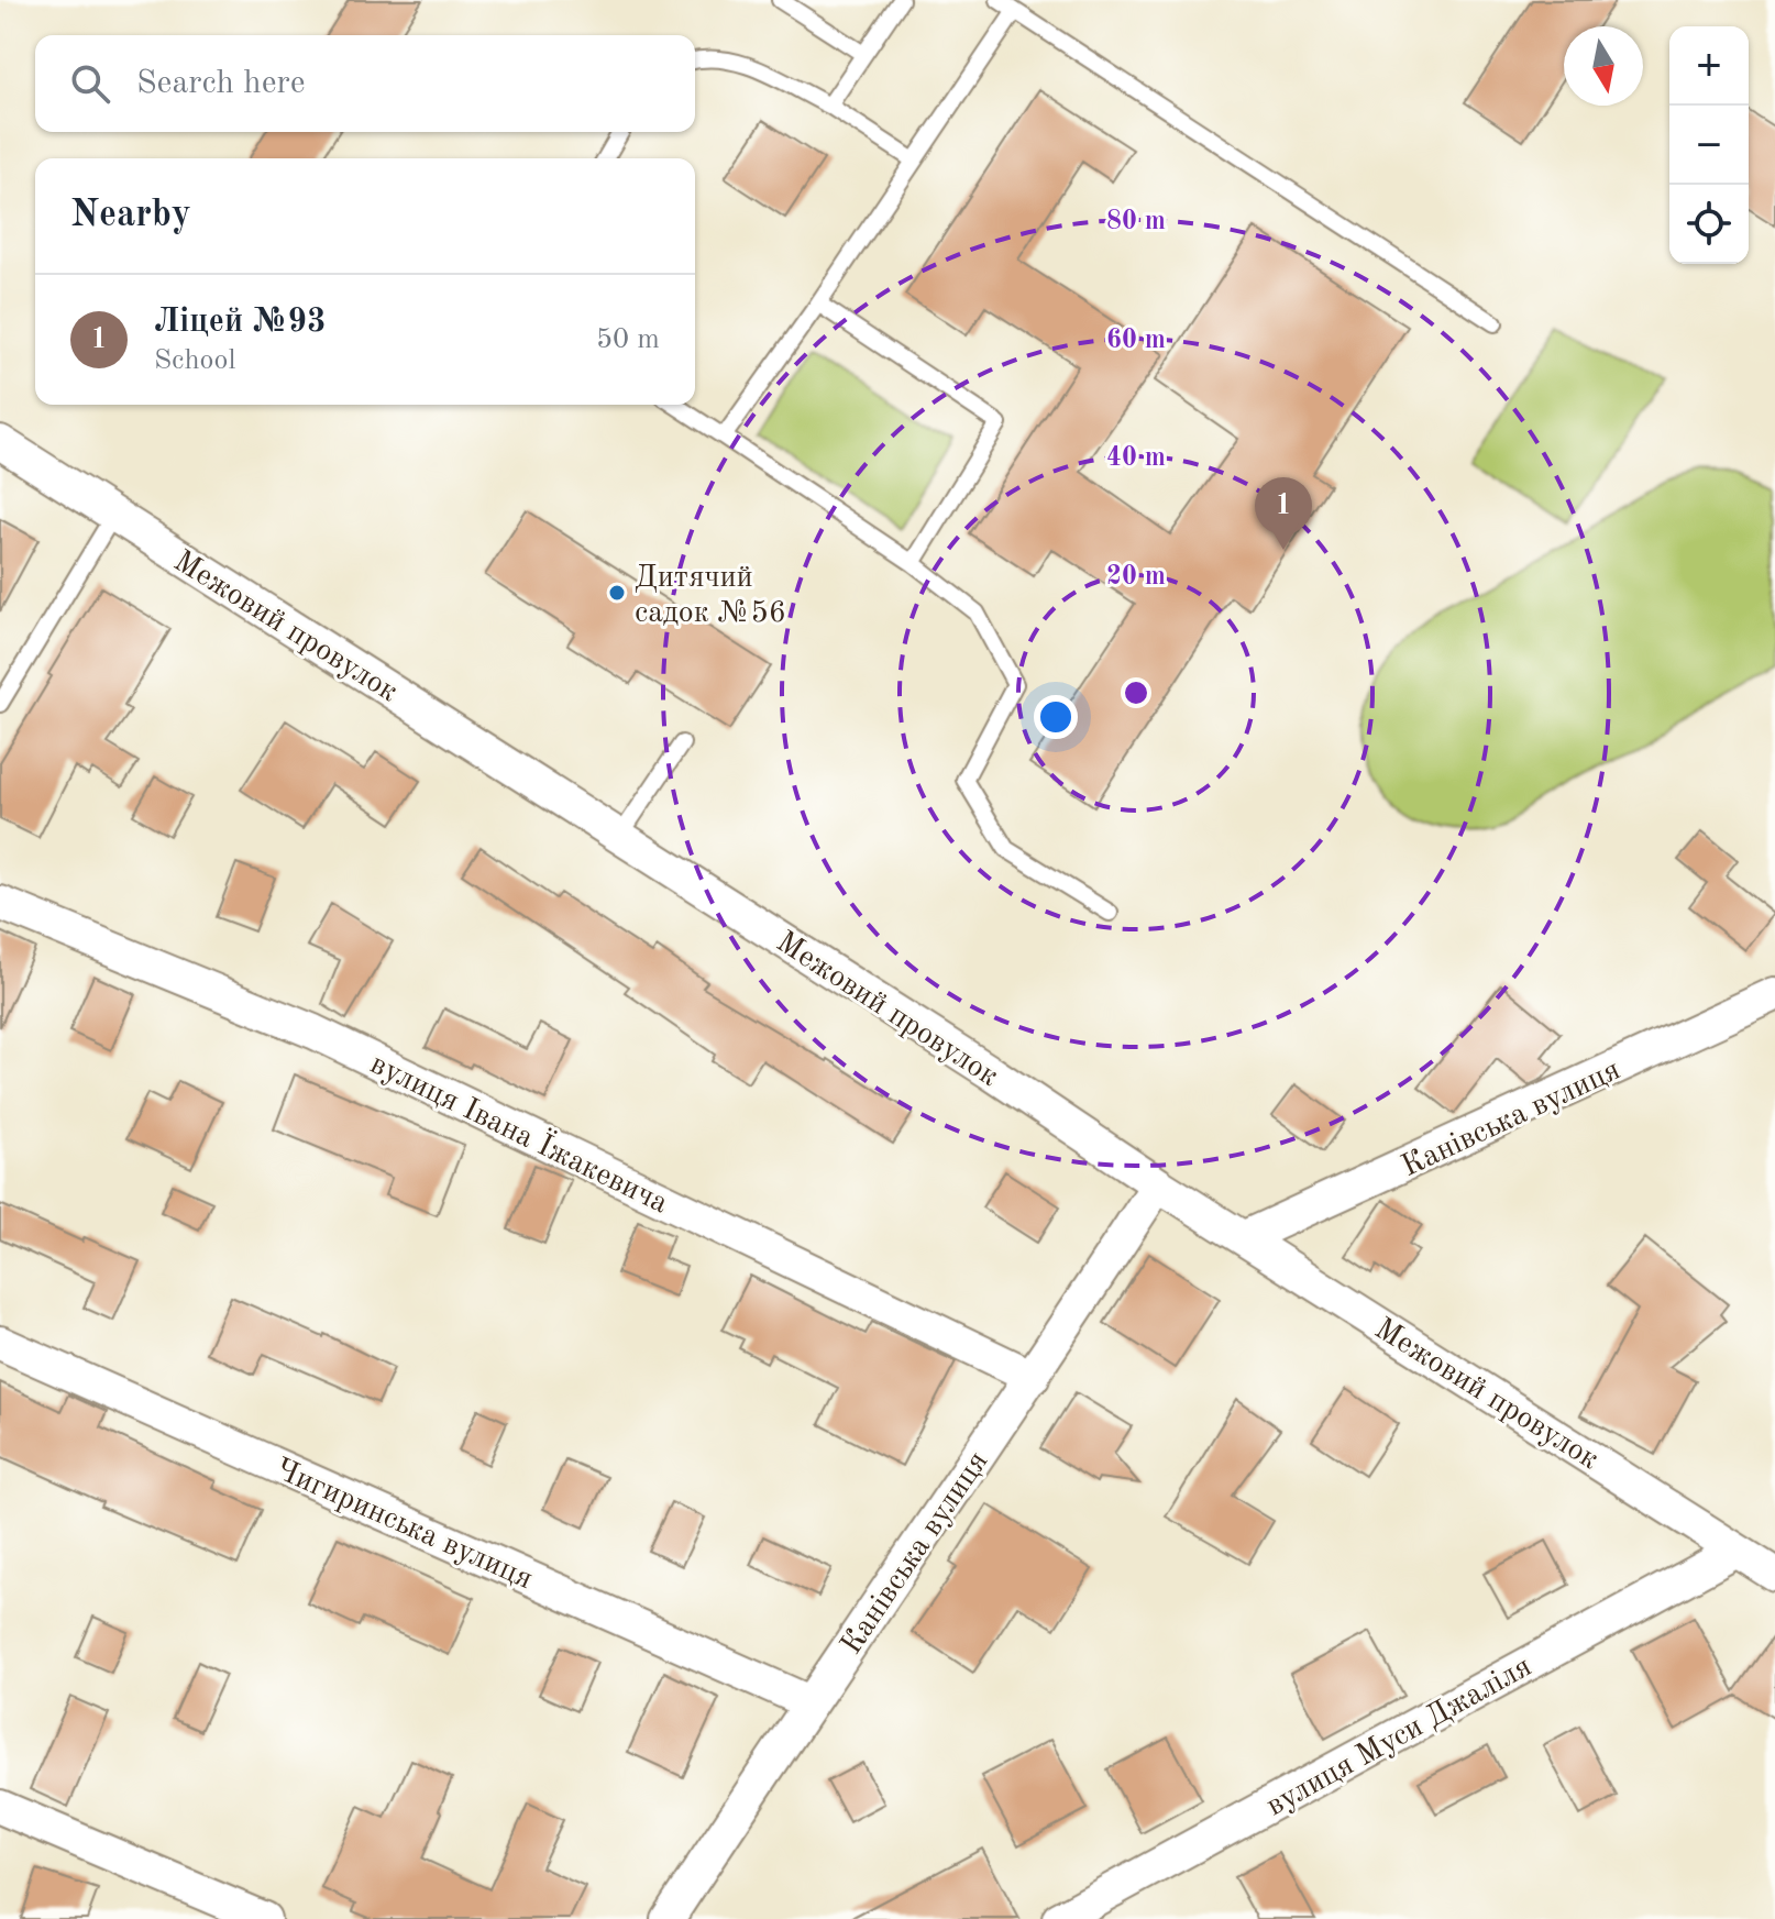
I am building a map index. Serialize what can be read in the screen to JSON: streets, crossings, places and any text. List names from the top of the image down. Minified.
{"streets":{"street":["Межовий провулок","Канівська вулиця","вулиця Івана Їжакевича","Чигиринська вулиця","вулиця Муси Джаліля"]},"crossings":[["Межовий провулок","Канівська вулиця"],["Межовий провулок","вулиця Муси Джаліля"],["Канівська вулиця","вулиця Івана Їжакевича"],["Канівська вулиця","Чигиринська вулиця"]],"places":["Дитячий садок №56"],"north":"bottom","page":{"map_buttons":["+","−"],"search":"Search here","heading":"Nearby","list":[{"mark":"1","name":"Ліцей №93","note":"School","value":"50 m"}],"pins":"1"},"rings":["80 m","60 m","40 m","20 m"]}
